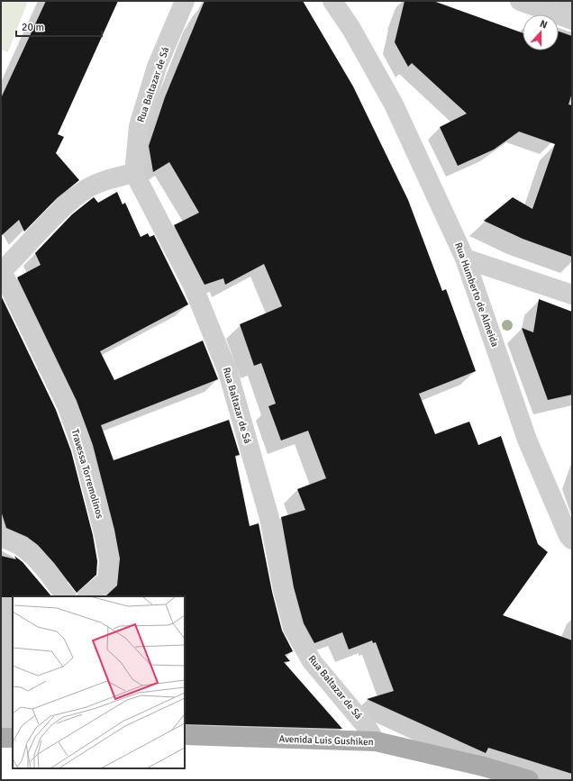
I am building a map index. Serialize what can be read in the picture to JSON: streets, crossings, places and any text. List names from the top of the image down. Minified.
{"streets":{"main road":["Avenida Luis Gushiken"],"street":["Rua Baltazar de Sá","Rua Humberto de Almeida","Travessa Torremolinos"]},"crossings":[["Rua Baltazar de Sá","Avenida Luis Gushiken"]],"scale_bar":"20 m","north":"top"}
